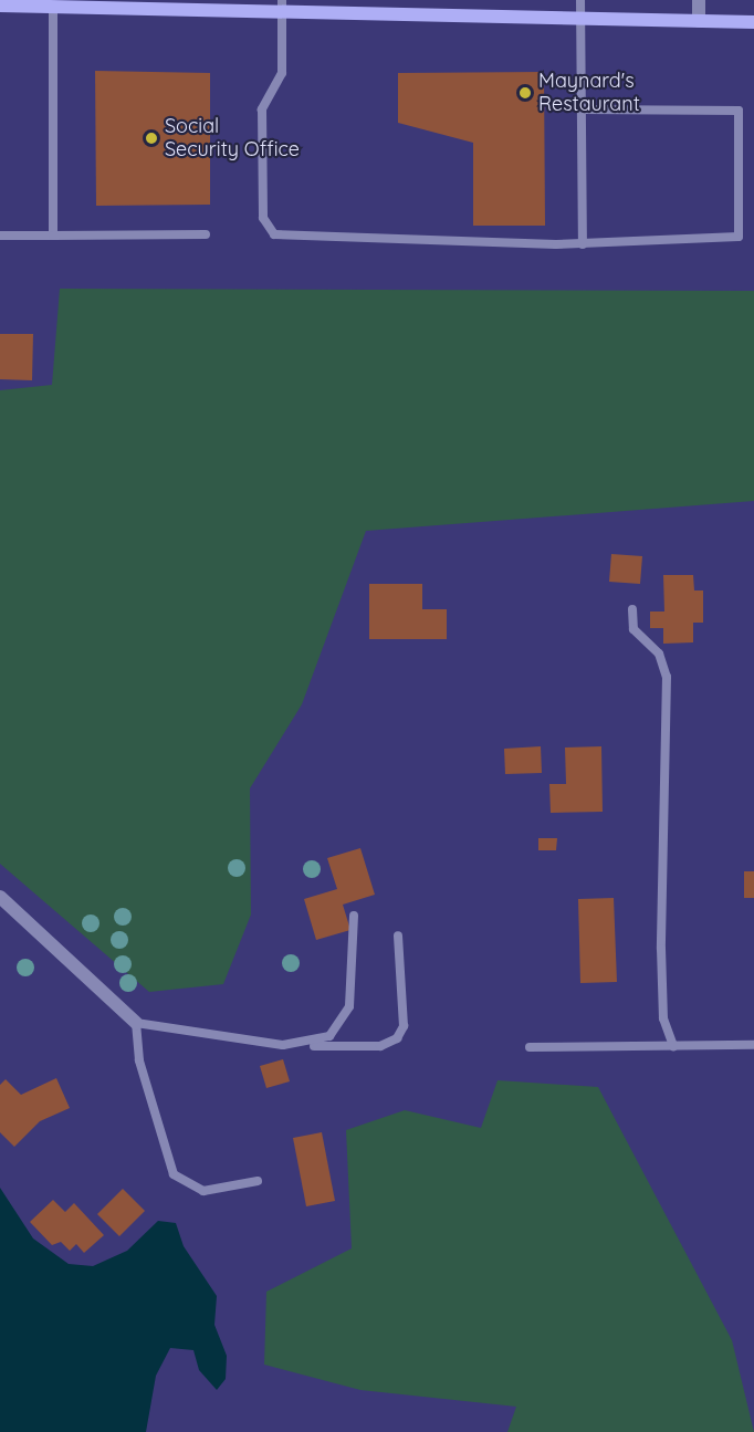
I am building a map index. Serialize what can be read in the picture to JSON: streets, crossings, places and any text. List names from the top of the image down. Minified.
{"places":["Maynard's Restaurant","Social Security Office"]}
